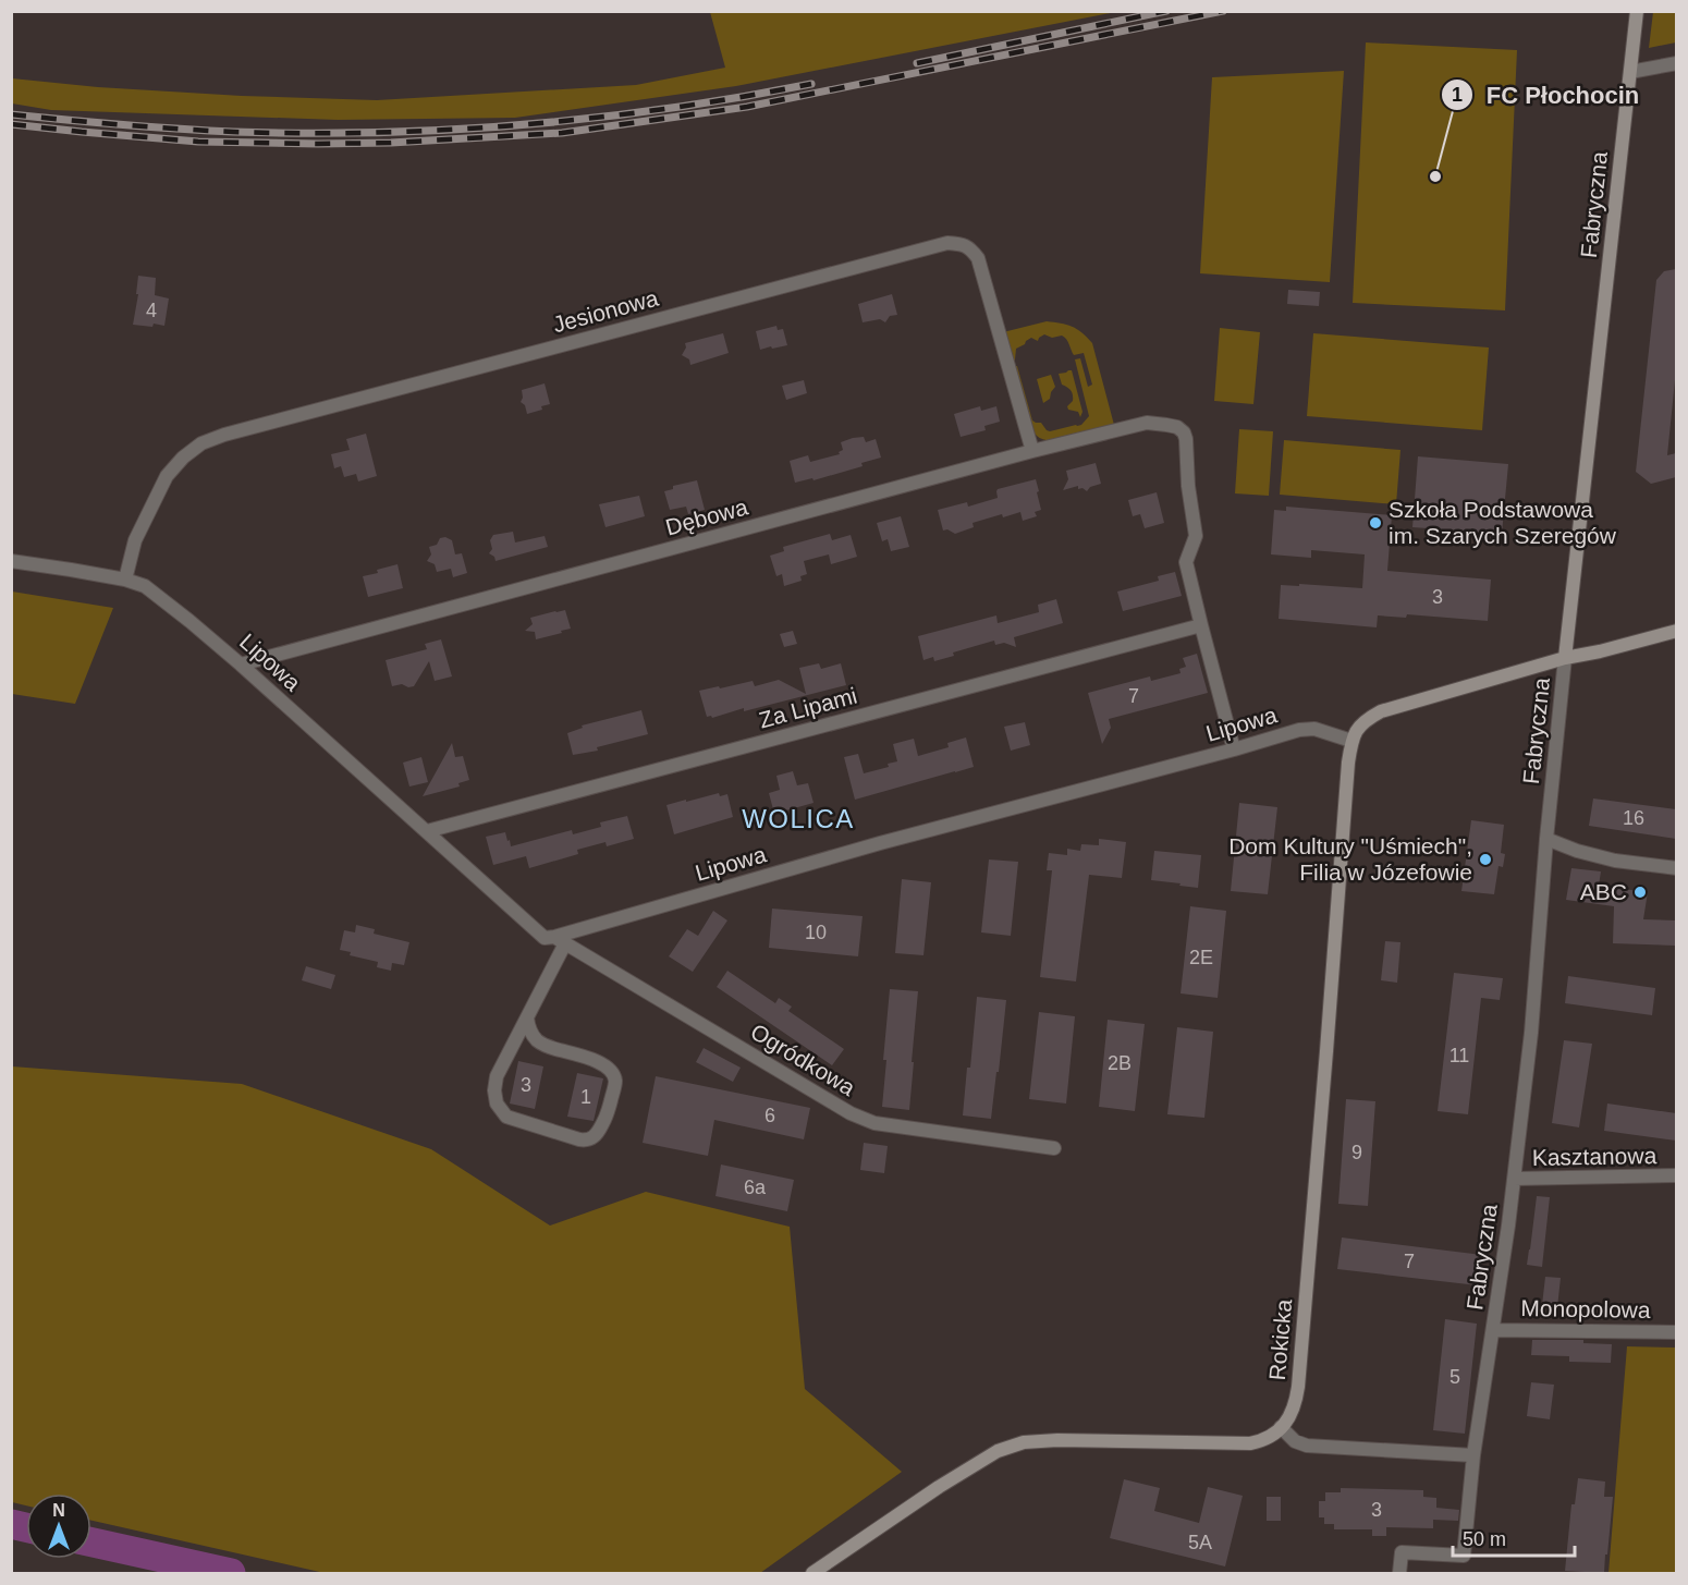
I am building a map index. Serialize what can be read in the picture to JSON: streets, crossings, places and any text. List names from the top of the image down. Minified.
{"streets":{"main road":["Fabryczna","Rokicka"],"street":["Jesionowa","Dębowa","Lipowa","Za Lipami","Ogródkowa","Kasztanowa","Monopolowa"]},"crossings":[["Fabryczna","Kasztanowa"],["Fabryczna","Monopolowa"],["Jesionowa","Dębowa"],["Jesionowa","Lipowa"],["Dębowa","Lipowa"],["Dębowa","Za Lipami"],["Lipowa","Za Lipami"],["Lipowa","Ogródkowa"],["Lipowa","Rokicka"]],"districts":["WOLICA"],"places":["FC Płochocin","Szkoła Podstawowa im. Szarych Szeregów","Dom Kultury \"Uśmiech\", Filia w Józefowie","ABC"],"house_numbers":["4","3","7","16","10","2E","11","2B","3","1","6","9","6a","7","5","3","5A"],"scale_bar":"50 m","north":"top"}
